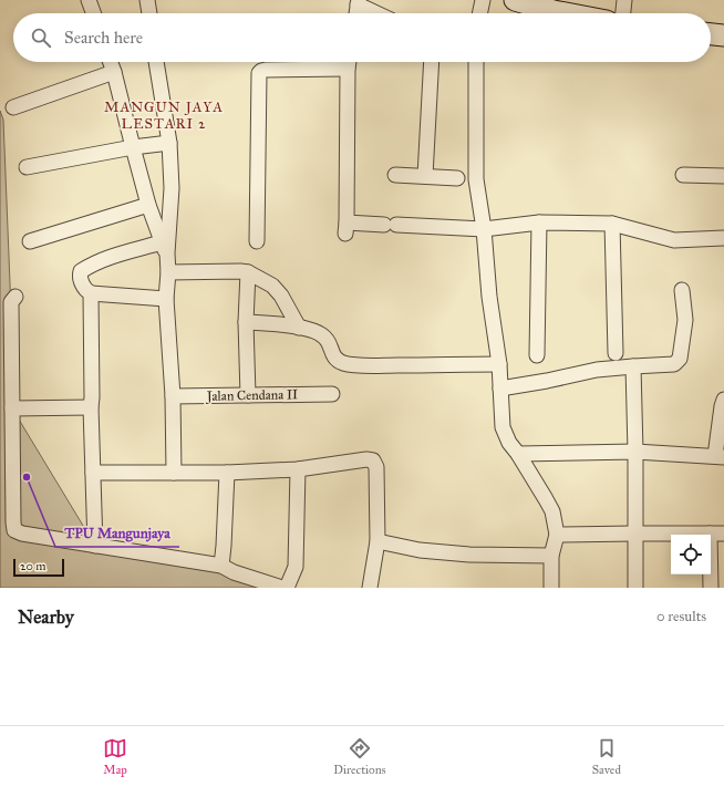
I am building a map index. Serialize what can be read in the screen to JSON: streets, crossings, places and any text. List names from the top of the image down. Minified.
{"streets":{"street":["Jalan Cendana II"]},"districts":["MANGUN JAYA LESTARI 2"],"places":["TPU Mangunjaya"],"scale_bar":"20 m","page":{"search":"Search here","scale":"20 m","heading":["Nearby","0 results"],"nav":["Map","Directions","Saved"]}}
